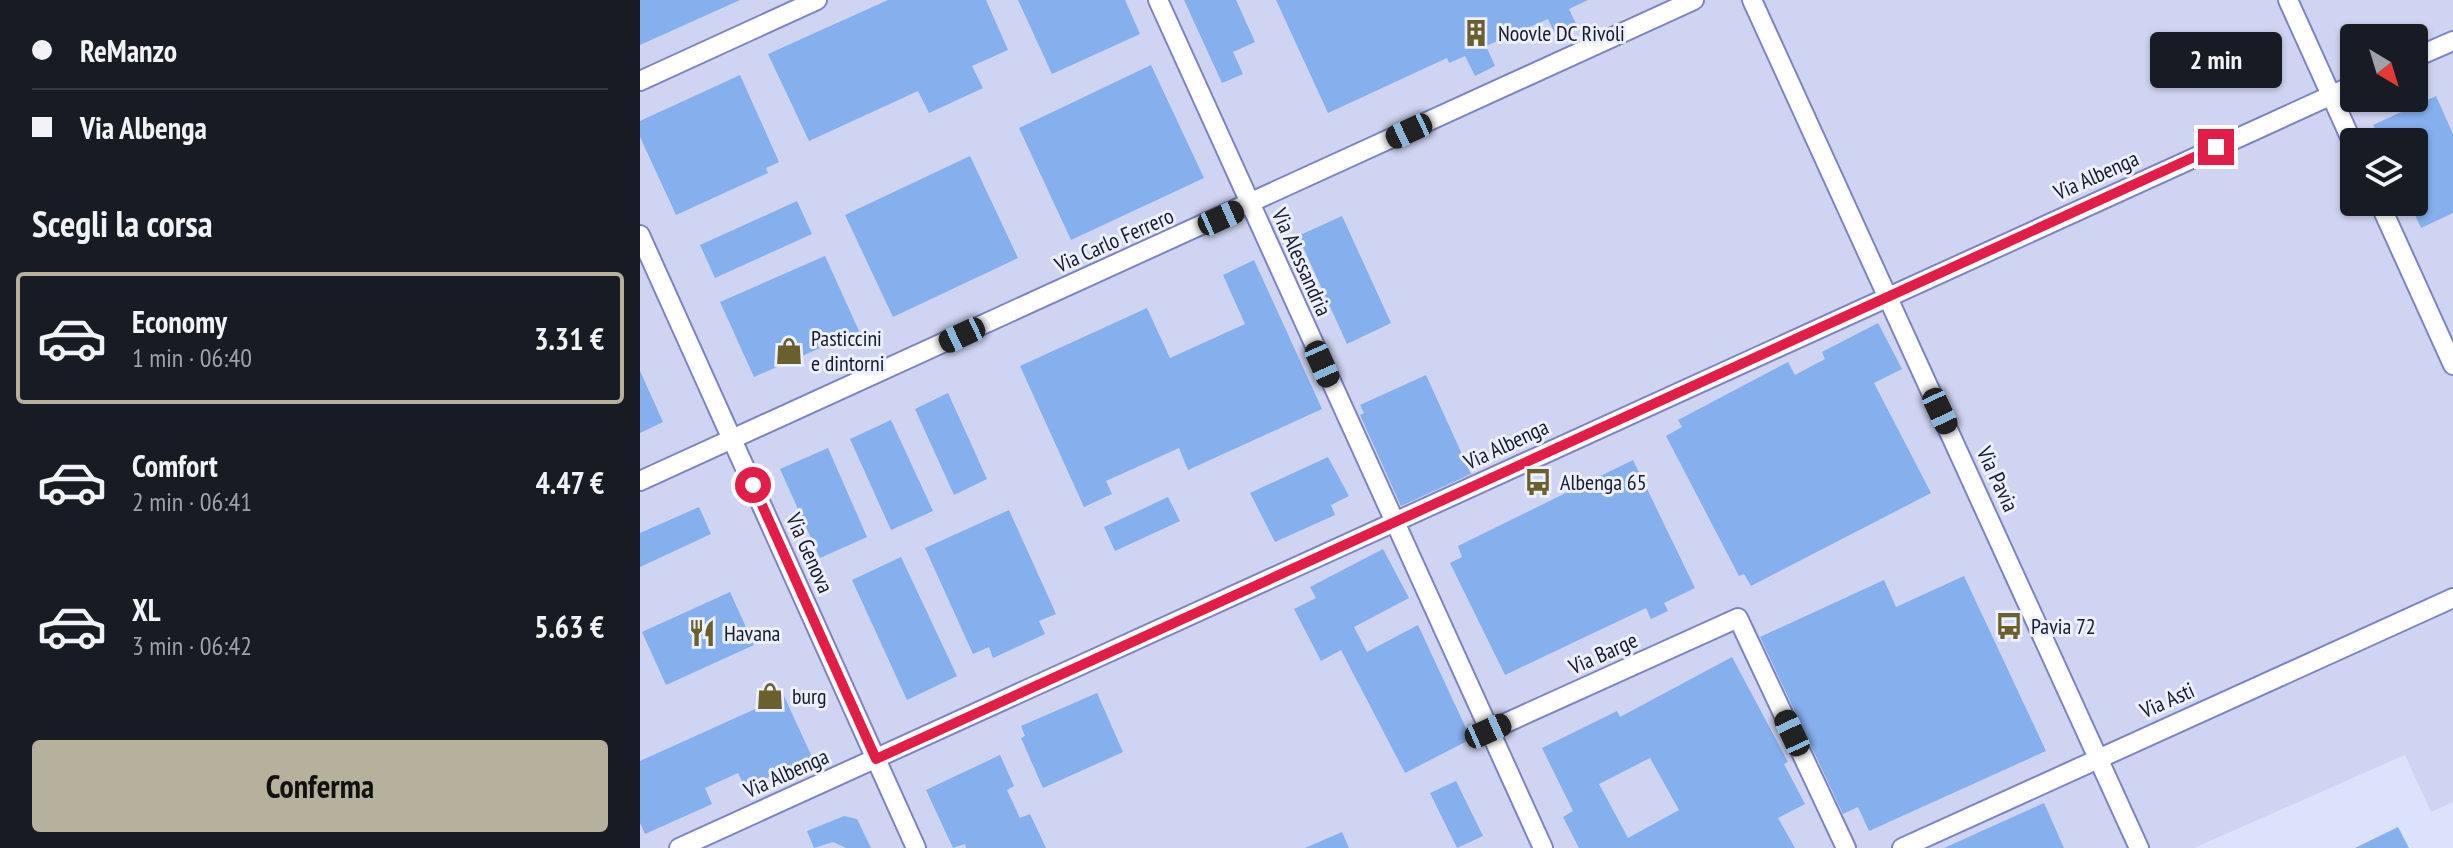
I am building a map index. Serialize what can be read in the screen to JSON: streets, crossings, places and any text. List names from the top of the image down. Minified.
{"streets":{"street":["Via Albenga","Via Carlo Ferrero","Via Alessandria","Via Pavia","Via Genova","Via Barge","Via Asti"]},"crossings":[["Via Albenga","Via Alessandria"],["Via Albenga","Via Pavia"],["Via Albenga","Via Genova"],["Via Carlo Ferrero","Via Alessandria"],["Via Carlo Ferrero","Via Genova"],["Via Alessandria","Via Barge"],["Via Pavia","Via Asti"]],"places":{"building":["Noovle DC Rivoli"],"shop":["Pasticcini e dintorni","burg"],"bus stop":["Albenga 65","Pavia 72"],"restaurant":["Havana"]},"north":"bottom right","page":{"banner":["ReManzo","Via Albenga"],"bubble":"2 min","heading":"Scegli la corsa","list":[{"name":"Economy","note":"1 min · 06:40","value":"3.31 €"},{"name":"Comfort","note":"2 min · 06:41","value":"4.47 €"},{"name":"XL","note":"3 min · 06:42","value":"5.63 €"}],"buttons":"Conferma"}}
